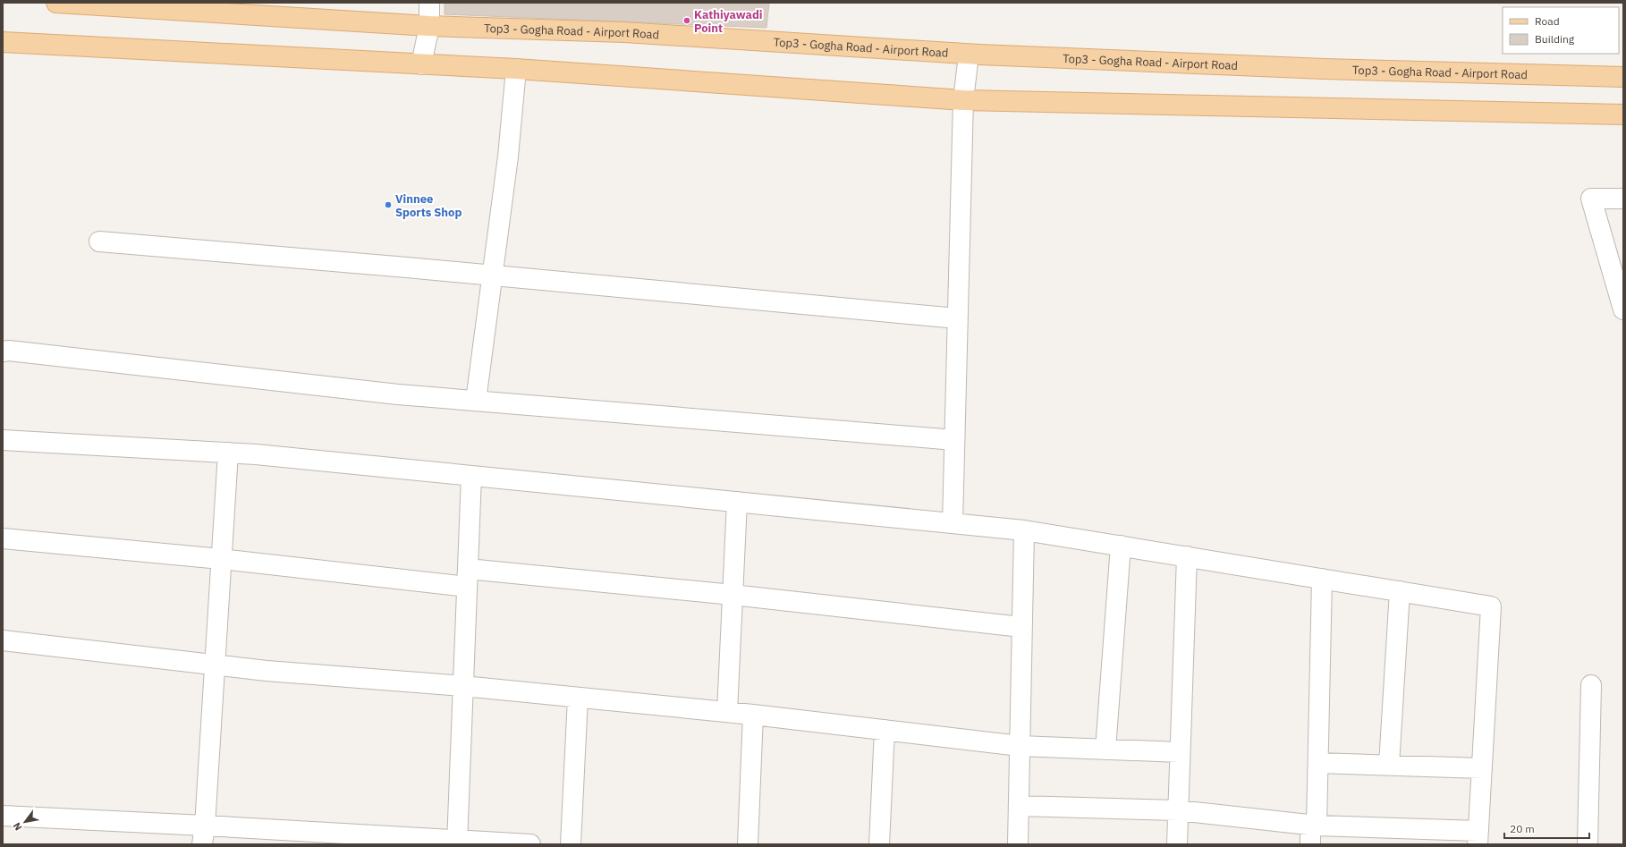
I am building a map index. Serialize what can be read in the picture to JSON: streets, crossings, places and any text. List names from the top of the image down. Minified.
{"streets":{"main road":["Top3 - Gogha Road - Airport Road"]},"places":["Kathiyawadi Point","Vinnee Sports Shop"],"legend":["Road","Building"],"scale_bar":"20 m","north":"bottom left"}
